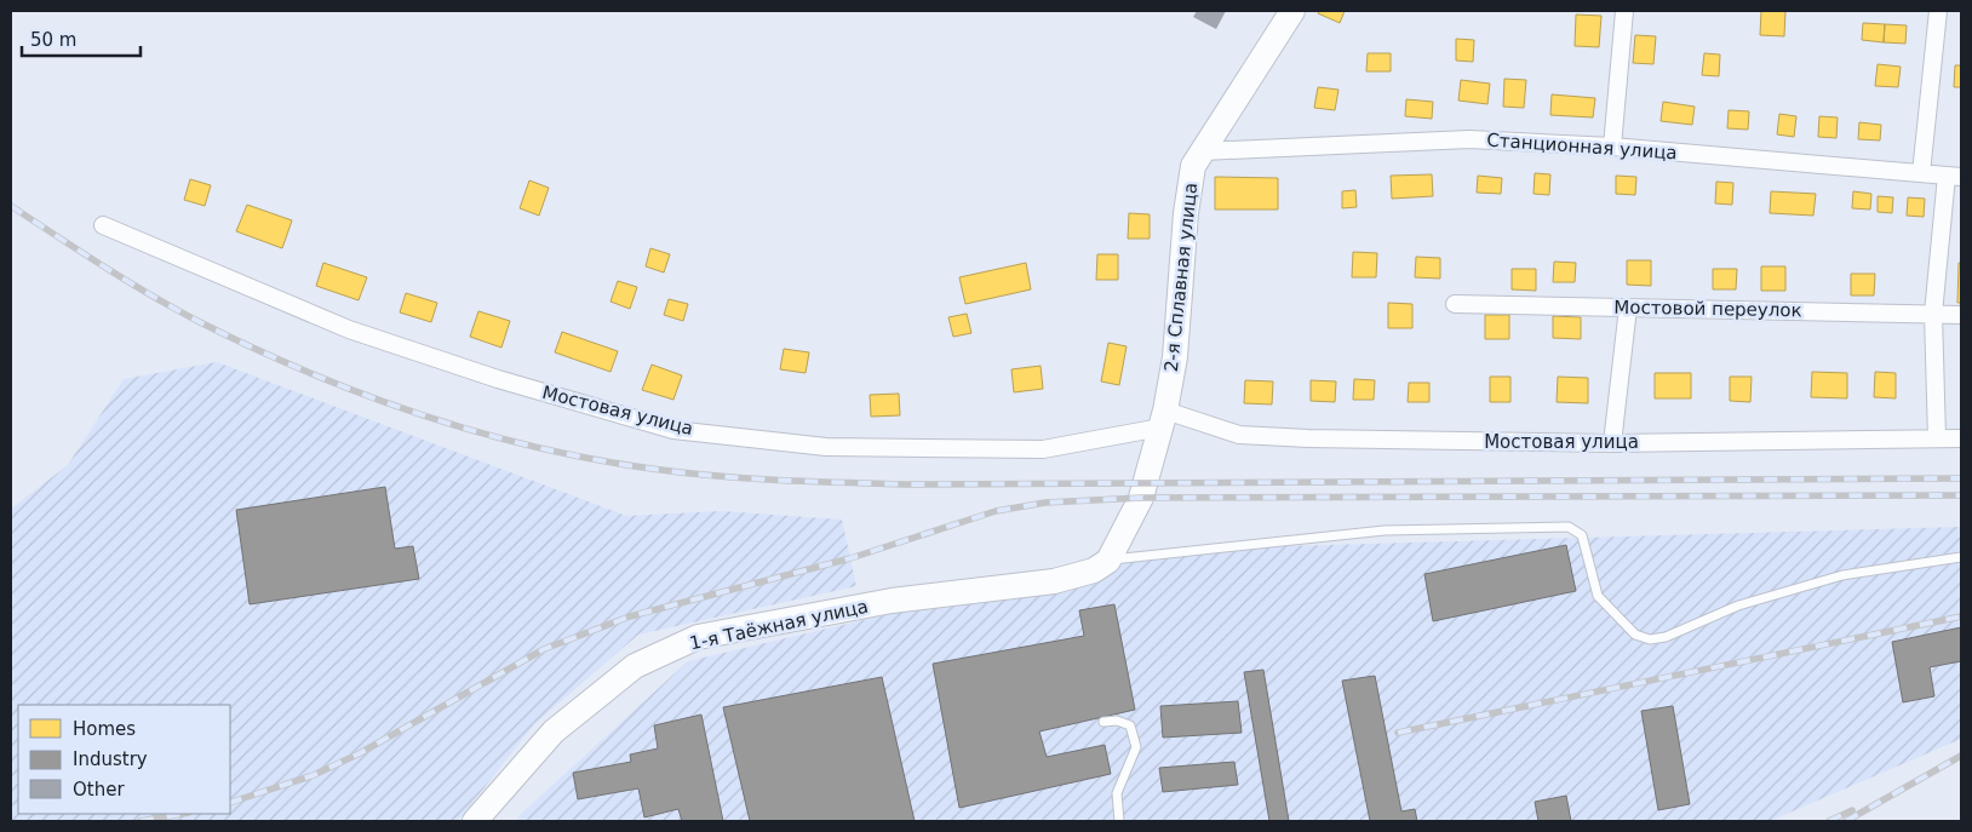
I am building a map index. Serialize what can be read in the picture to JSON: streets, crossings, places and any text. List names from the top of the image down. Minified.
{"streets":{"street":["Станционная улица","2-я Сплавная улица","Мостовой переулок","Мостовая улица","1-я Таёжная улица"]},"crossings":[["Станционная улица","2-я Сплавная улица"],["2-я Сплавная улица","Мостовая улица"],["2-я Сплавная улица","1-я Таёжная улица"]],"legend":["Homes","Industry","Other"],"scale_bar":"50 m"}
